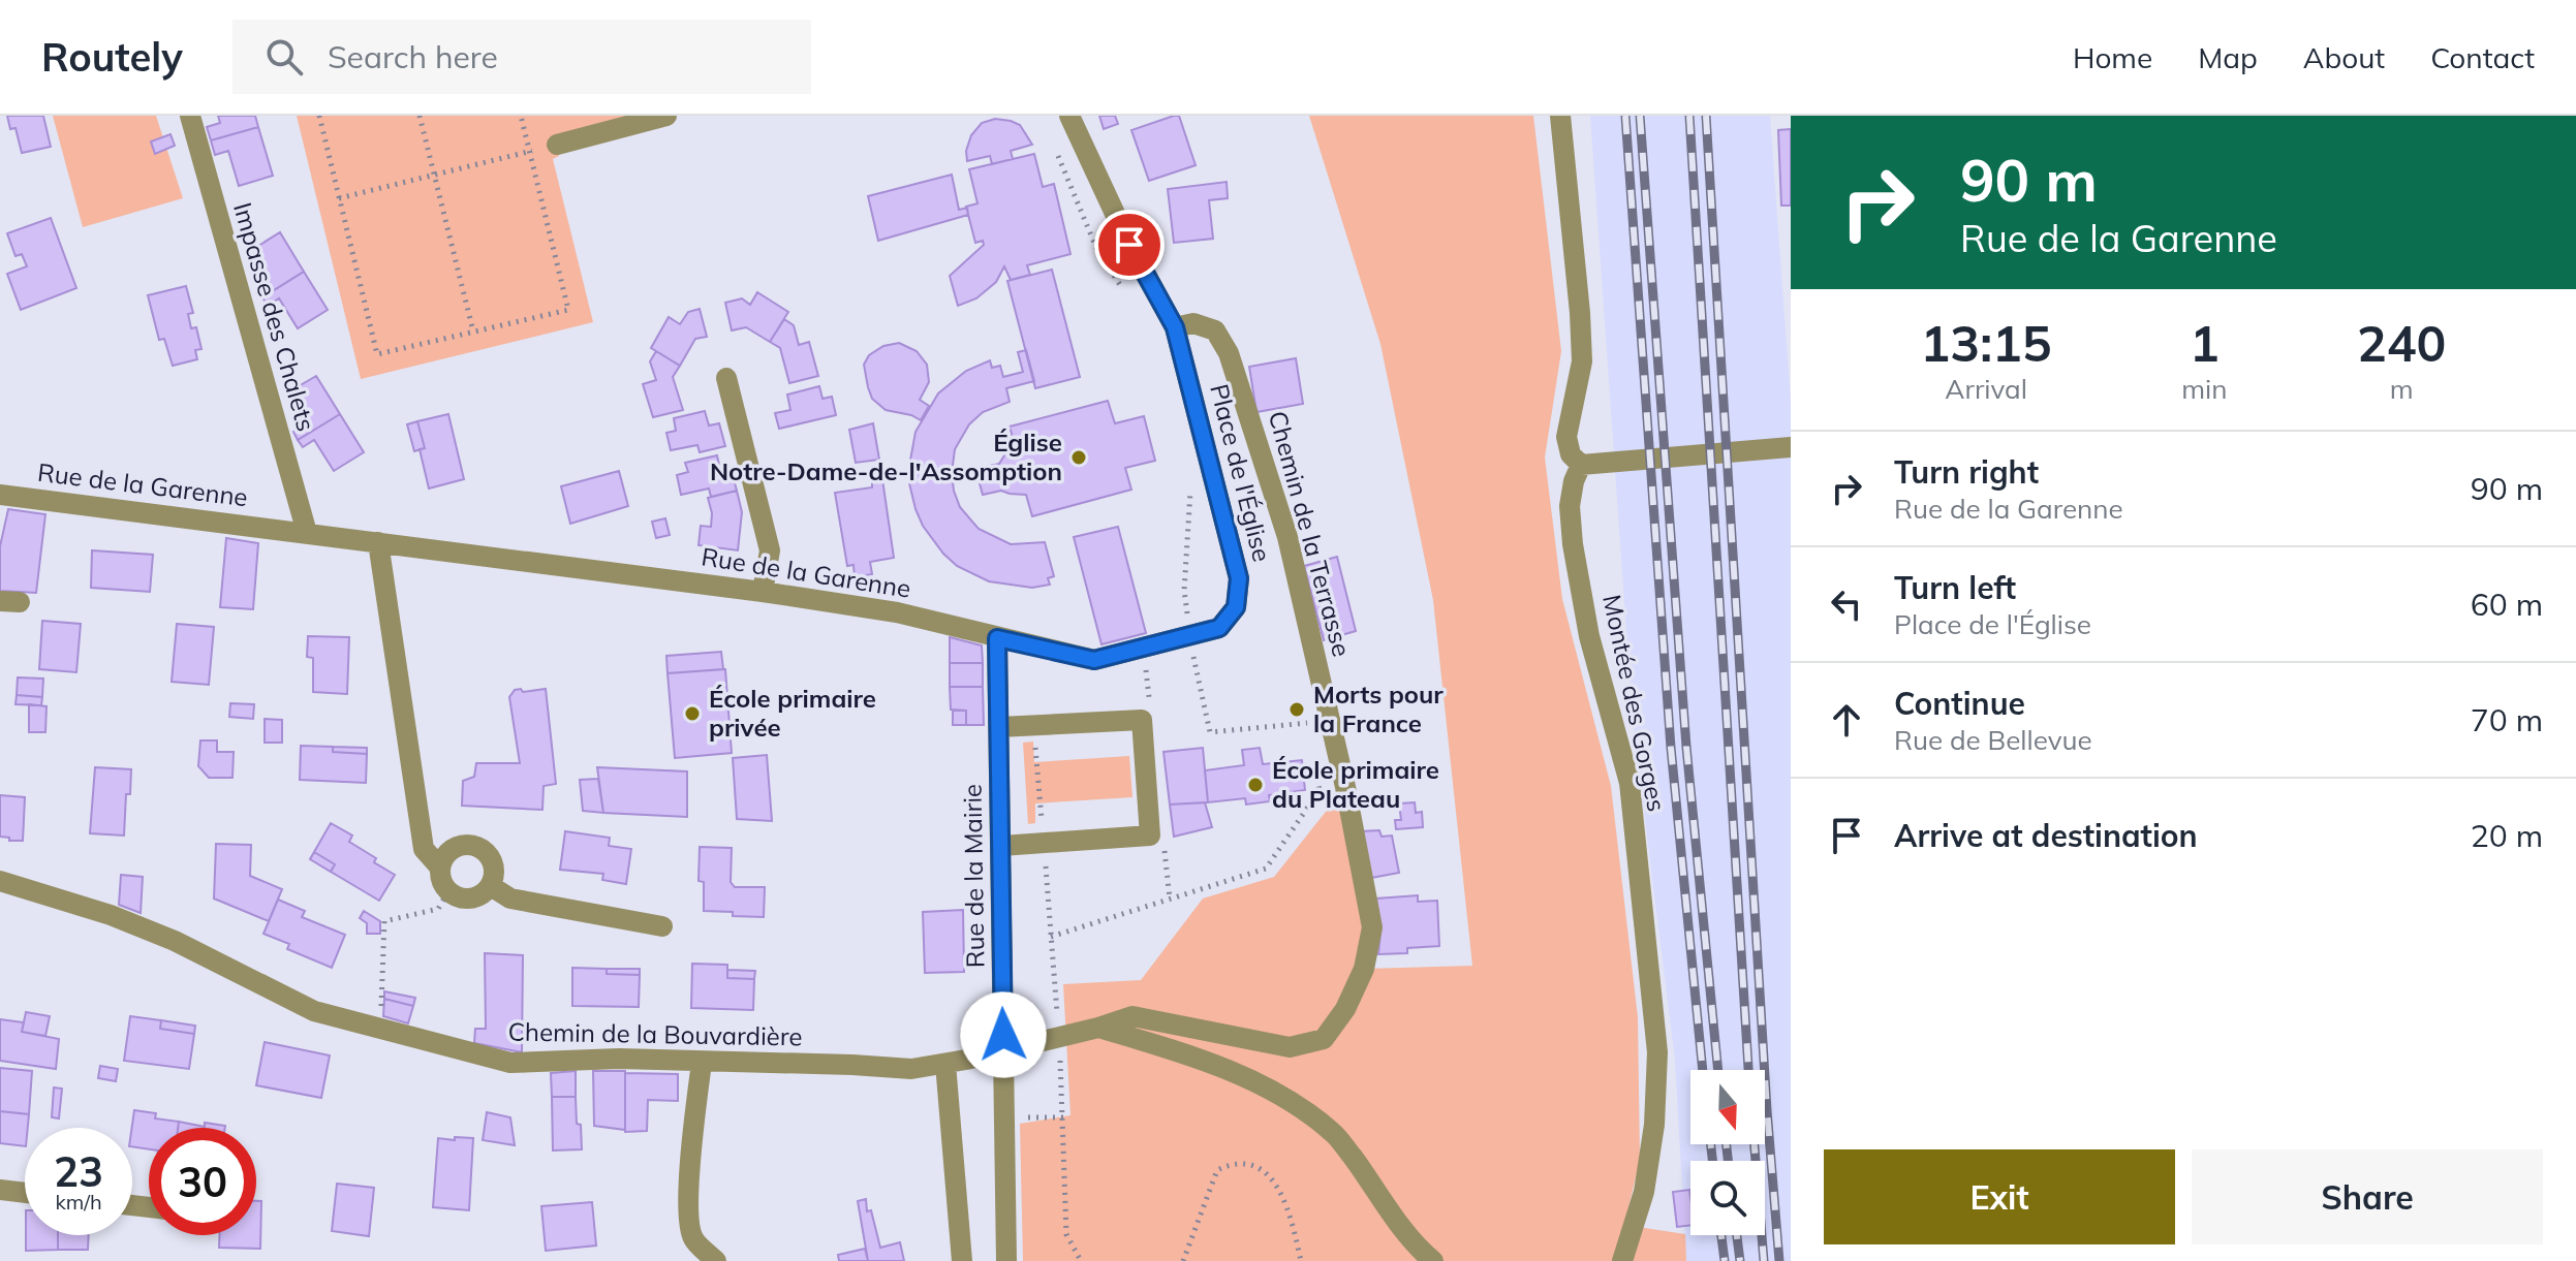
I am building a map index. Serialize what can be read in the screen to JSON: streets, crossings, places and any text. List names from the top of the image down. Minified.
{"streets":{"street":["Impasse des Chalets","Place de l'Église","Rue de la Garenne","Chemin de la Terrasse","Montée des Gorges","Rue de la Mairie","Chemin de la Bouvardière"]},"crossings":[["Impasse des Chalets","Rue de la Garenne"],["Place de l'Église","Rue de la Garenne"],["Place de l'Église","Chemin de la Terrasse"],["Rue de la Garenne","Rue de la Mairie"],["Chemin de la Terrasse","Chemin de la Bouvardière"]],"places":["Église Notre-Dame-de-l'Assomption","Morts pour la France","École primaire privée","École primaire du Plateau"],"north":"bottom","page":{"header":"Routely","search":"Search here","nav":["Home","Map","About","Contact"],"turn":["90 m","Rue de la Garenne"],"eta":["13:15","Arrival","1","min","240","m"],"list":[{"name":"Turn right","note":"Rue de la Garenne","value":"90 m"},{"name":"Turn left","note":"Place de l'Église","value":"60 m"},{"name":"Continue","note":"Rue de Bellevue","value":"70 m"},{"name":"Arrive at destination","value":"20 m"}],"speed":"23 km/h","limit":"30","buttons":["Exit","Share"]}}
